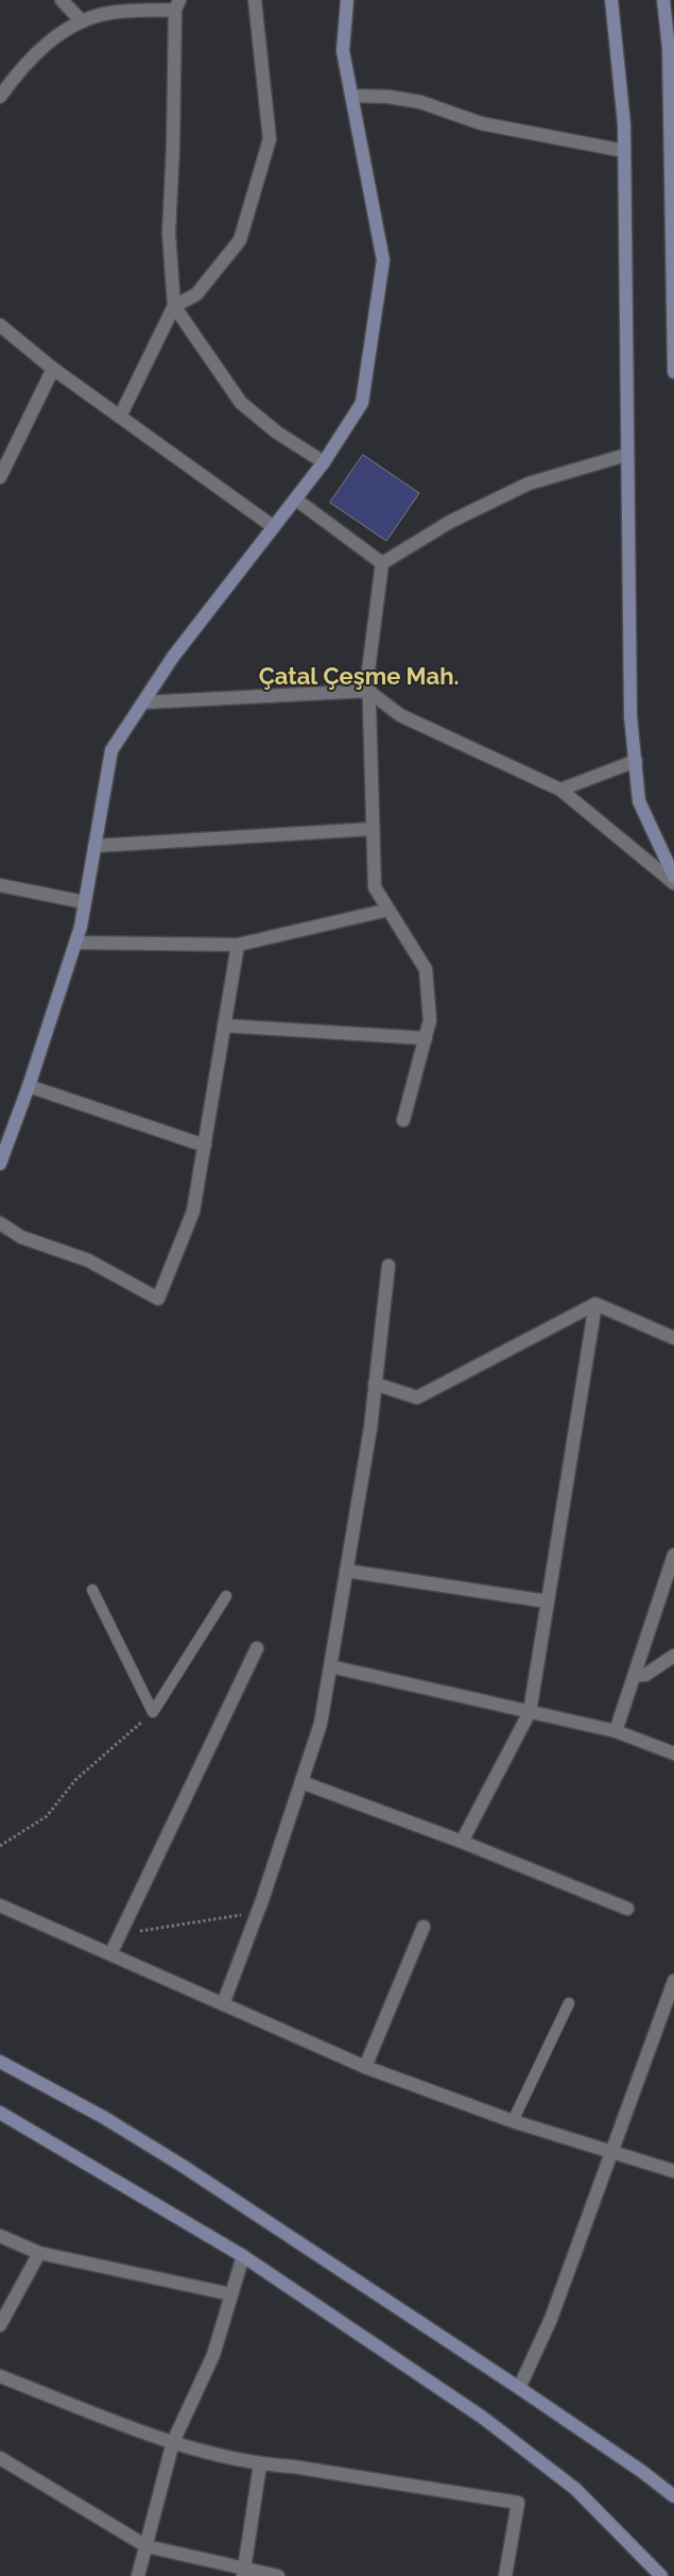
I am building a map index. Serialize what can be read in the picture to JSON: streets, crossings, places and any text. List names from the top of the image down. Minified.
{"districts":["Çatal Çeşme Mah."]}
